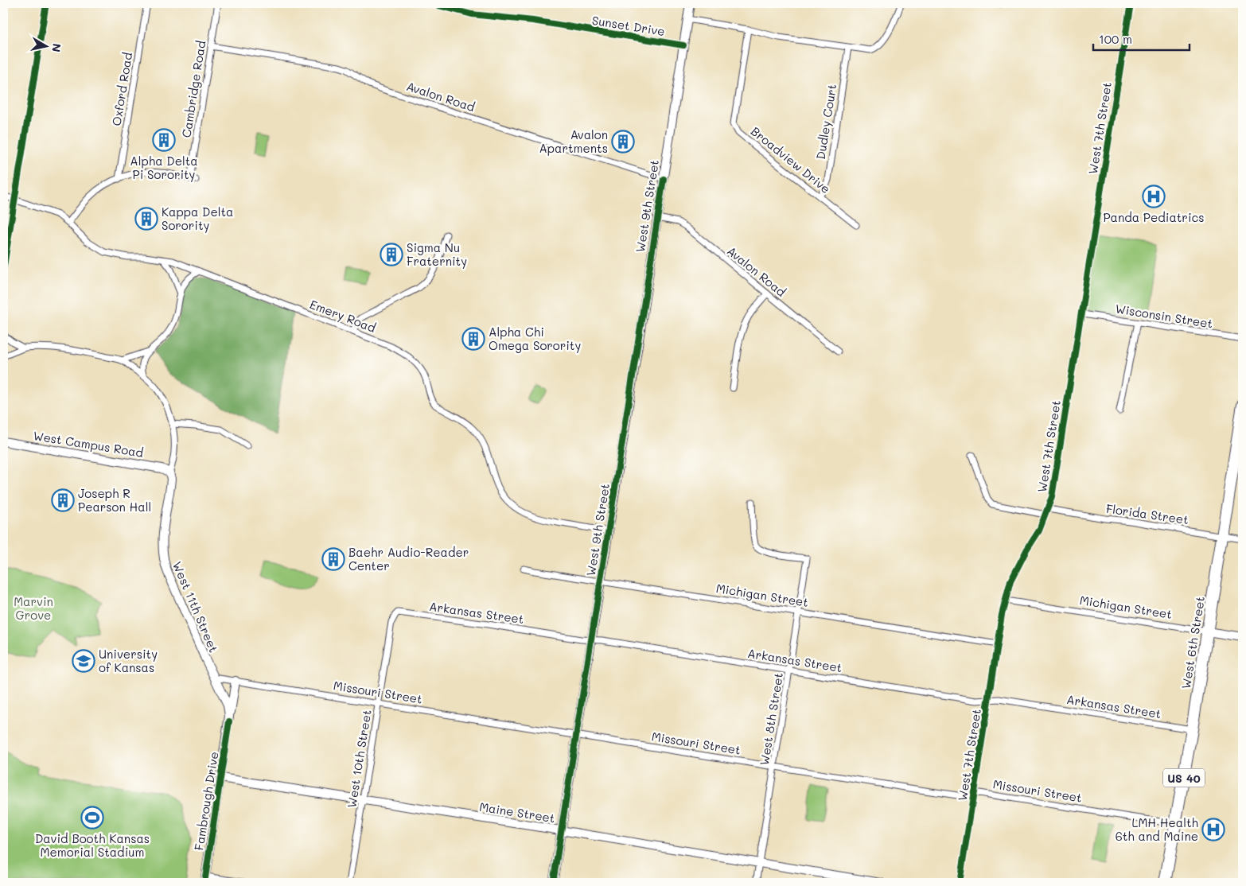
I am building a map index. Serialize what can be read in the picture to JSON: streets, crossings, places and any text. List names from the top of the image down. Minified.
{"streets":{"highway":["West 6th Street","US 40"],"street":["Sunset Drive","Oxford Road","Cambridge Road","Avalon Road","Dudley Court","West 7th Street","Broadview Drive","West 9th Street","Emery Road","Wisconsin Street","West Campus Road","Florida Street","Michigan Street","West 11th Street","Arkansas Street","Missouri Street","West 8th Street","West 10th Street","Fambrough Drive","Maine Street"]},"crossings":[["Sunset Drive","West 9th Street"],["Oxford Road","Cambridge Road"],["Cambridge Road","Avalon Road"],["Avalon Road","West 9th Street"],["Dudley Court","Broadview Drive"],["West 7th Street","Wisconsin Street"],["West 7th Street","Florida Street"],["West 7th Street","Michigan Street"],["West 7th Street","Arkansas Street"],["West 7th Street","Missouri Street"],["West 9th Street","Emery Road"],["West 9th Street","Michigan Street"],["West 9th Street","Arkansas Street"],["West 9th Street","Missouri Street"],["West 9th Street","Maine Street"],["West Campus Road","West 11th Street"],["Florida Street","West 6th Street"],["Michigan Street","West 6th Street"],["Michigan Street","West 8th Street"],["West 11th Street","Missouri Street"],["West 11th Street","Fambrough Drive"],["Arkansas Street","West 6th Street"],["Arkansas Street","West 8th Street"],["Arkansas Street","West 10th Street"],["West 6th Street","Missouri Street"],["Missouri Street","West 8th Street"],["Missouri Street","West 10th Street"],["Missouri Street","Fambrough Drive"],["West 8th Street","Maine Street"],["West 10th Street","Maine Street"],["Fambrough Drive","Maine Street"]],"parks":["Marvin Grove"],"places":{"building":["Alpha Delta Pi Sorority","Avalon Apartments","Kappa Delta Sorority","Sigma Nu Fraternity","Alpha Chi Omega Sorority","Joseph R Pearson Hall","Baehr Audio-Reader Center"],"hospital":["Panda Pediatrics","LMH Health 6th and Maine"],"school or university":["University of Kansas"],"sports":["David Booth Kansas Memorial Stadium"]},"scale_bar":"100 m","north":"right"}
